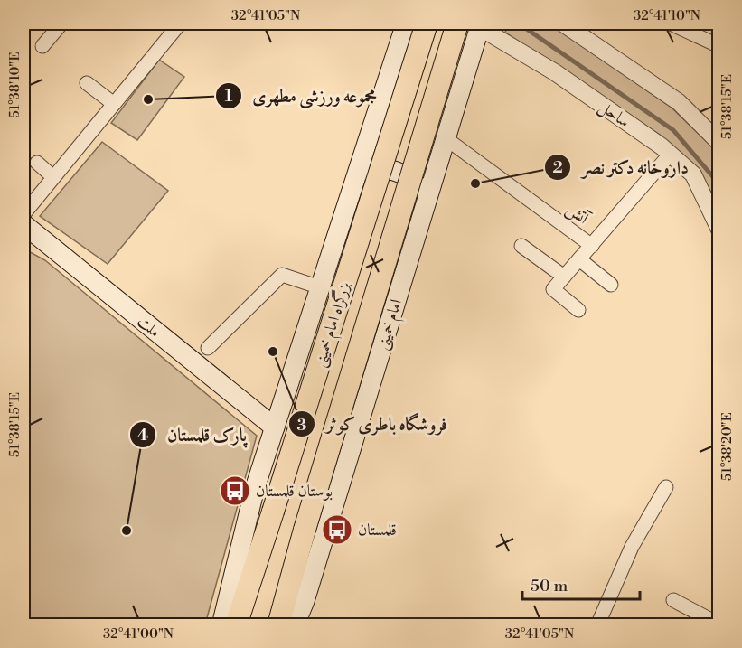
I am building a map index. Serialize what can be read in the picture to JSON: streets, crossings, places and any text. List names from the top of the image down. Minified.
{"streets":{"highway":["بزرگراه امام خمینی"],"main road":["امام خمینی","ملت"],"street":["ساحل","آتش"]},"crossings":[["ساحل","آتش"],["ساحل","امام خمینی"],["آتش","امام خمینی"]],"places":{"other":["مجموعه ورزشی مطهری","داروخانه دکتر نصر","فروشگاه باطری کوثر","پارک قلمستان"],"bus stop":["بوستان قلمستان","قلمستان"]},"scale_bar":"50 m","coordinates":["32°41'05\"N","32°41'10\"N","51°38'10\"E","51°38'15\"E","51°38'20\"E","32°41'00\"N"]}
